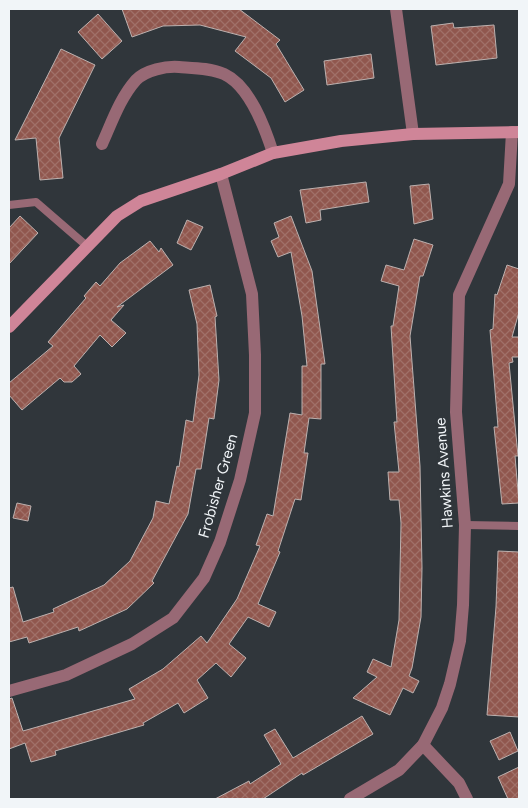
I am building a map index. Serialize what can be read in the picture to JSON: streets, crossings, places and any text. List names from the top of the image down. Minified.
{"streets":{"street":["Hawkins Avenue","Frobisher Green"]}}
